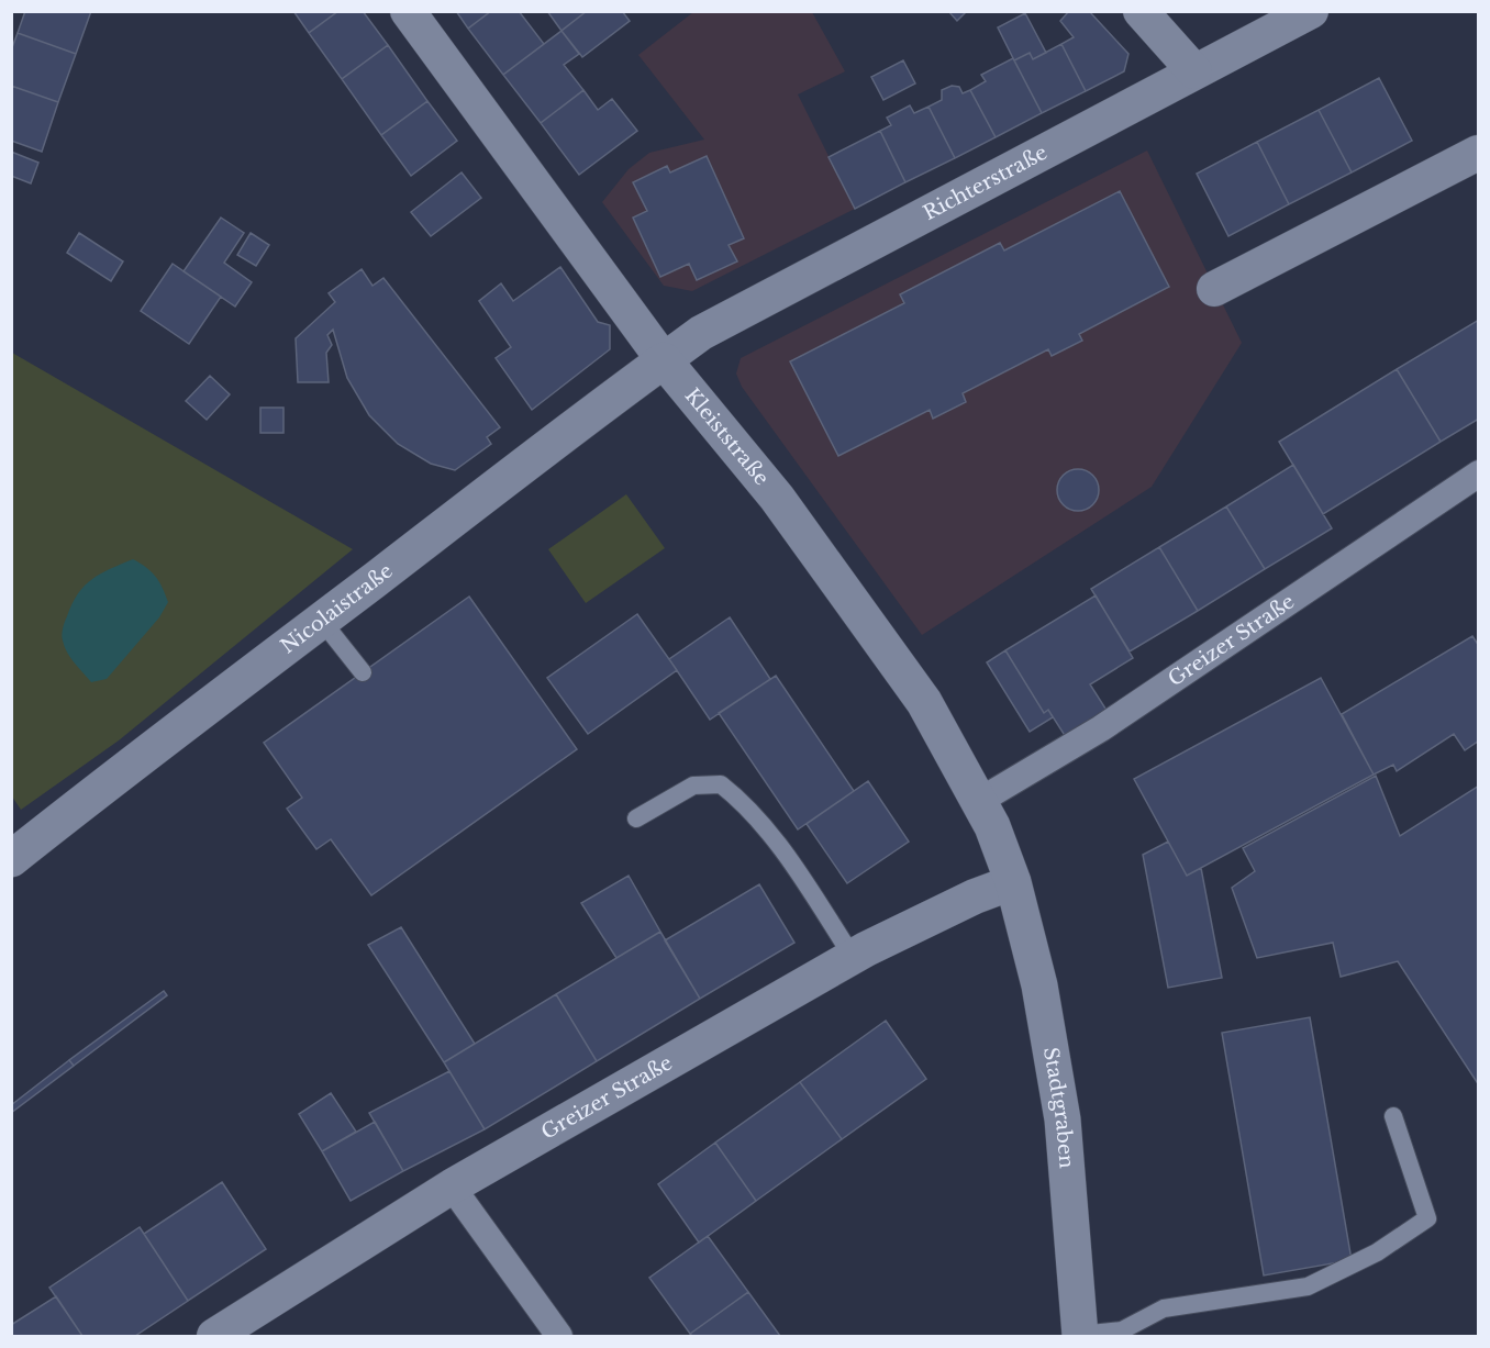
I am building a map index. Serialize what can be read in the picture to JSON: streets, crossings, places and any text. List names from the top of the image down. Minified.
{"streets":{"main road":["Kleiststraße","Nicolaistraße","Stadtgraben"],"street":["Richterstraße","Greizer Straße"]},"crossings":[["Richterstraße","Kleiststraße"],["Richterstraße","Nicolaistraße"],["Kleiststraße","Nicolaistraße"],["Kleiststraße","Greizer Straße"],["Kleiststraße","Stadtgraben"],["Greizer Straße","Stadtgraben"]]}
